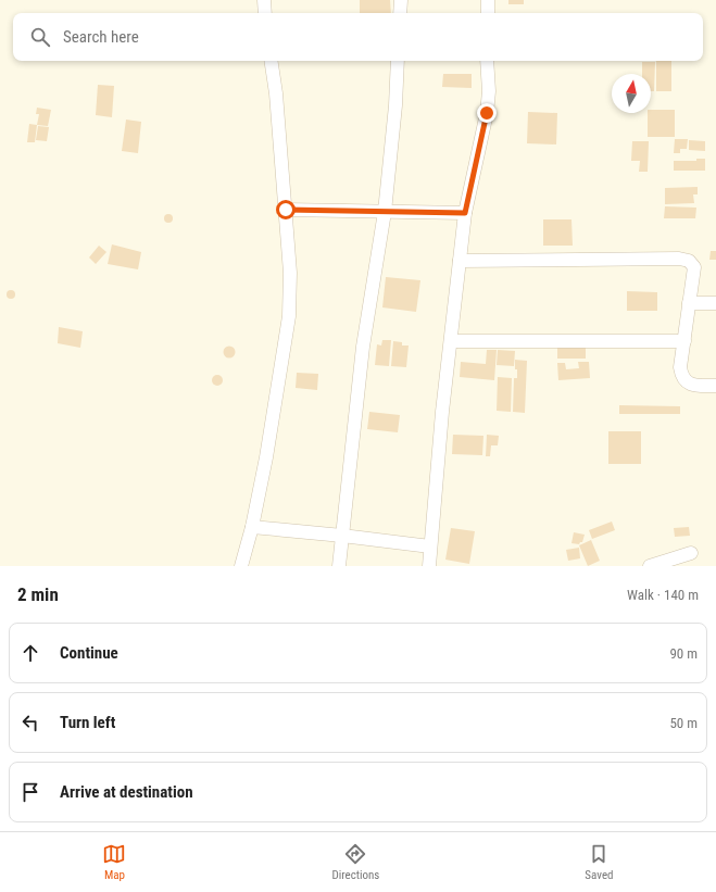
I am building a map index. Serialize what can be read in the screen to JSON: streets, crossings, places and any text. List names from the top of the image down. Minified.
{"north":"top","page":{"search":"Search here","heading":["2 min","Walk · 140 m"],"list":[["Continue","90 m"],["Turn left","50 m"],"Arrive at destination"],"nav":["Map","Directions","Saved"]}}
